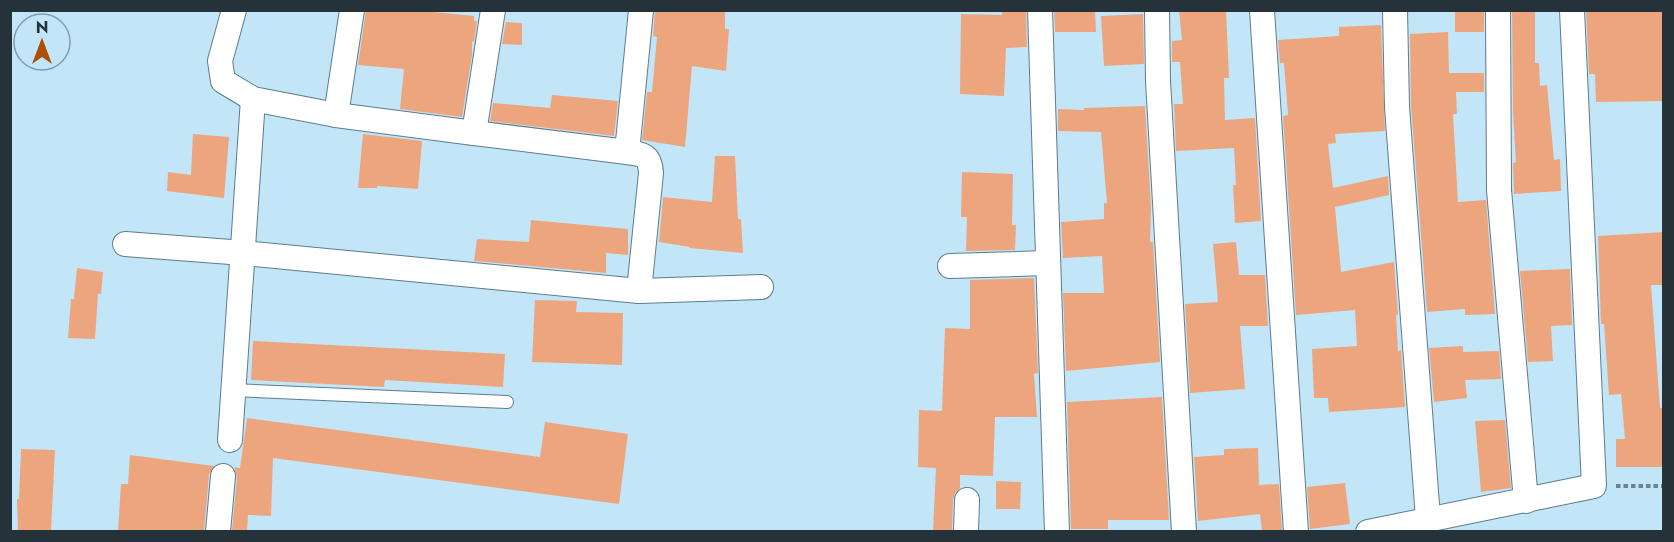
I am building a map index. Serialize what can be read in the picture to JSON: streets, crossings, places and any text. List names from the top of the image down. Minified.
{"north":"top"}
